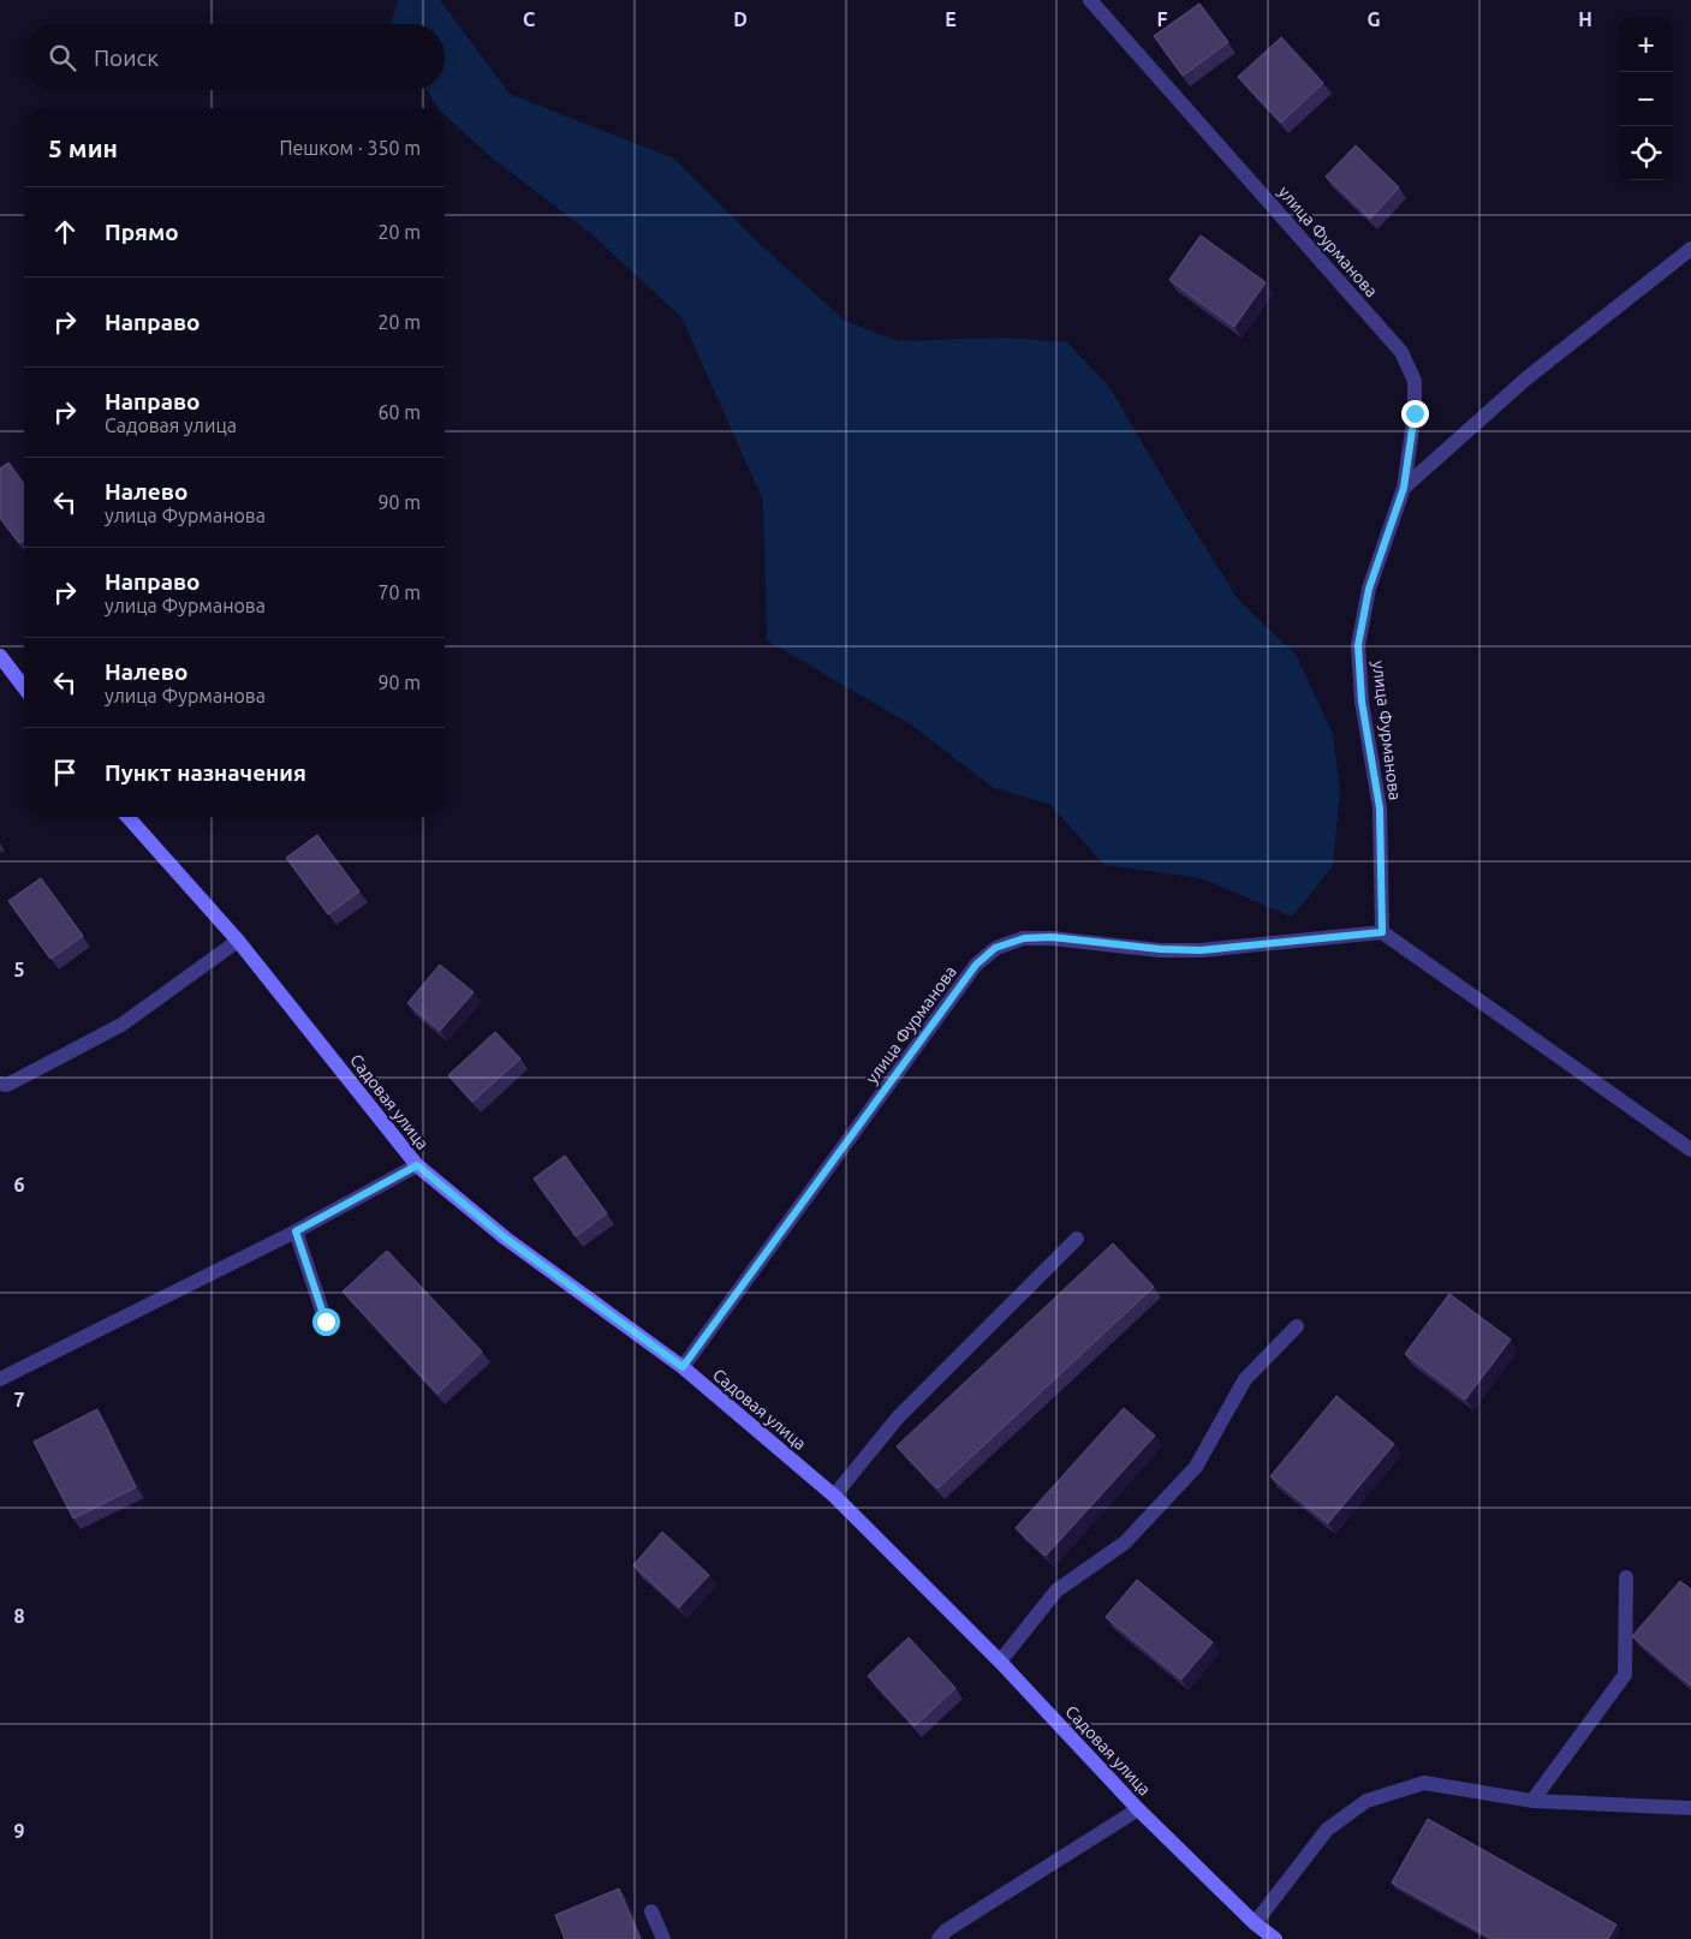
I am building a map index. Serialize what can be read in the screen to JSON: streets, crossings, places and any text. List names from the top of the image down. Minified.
{"streets":{"street":["улица Фурманова","Садовая улица"]},"crossings":[["улица Фурманова","Садовая улица"]],"page":{"map_buttons":["+","−"],"search":"Поиск","heading":["5 мин","Пешком · 350 m"],"list":[["Прямо","20 m"],["Направо","20 m"],["Направо","Садовая улица","60 m"],["Налево","улица Фурманова","90 m"],["Направо","улица Фурманова","70 m"],["Налево","улица Фурманова","90 m"],"Пункт назначения"]},"grid":{"columns":["C","D","E","F","G","H"],"rows":["5","6","7","8","9"]}}
